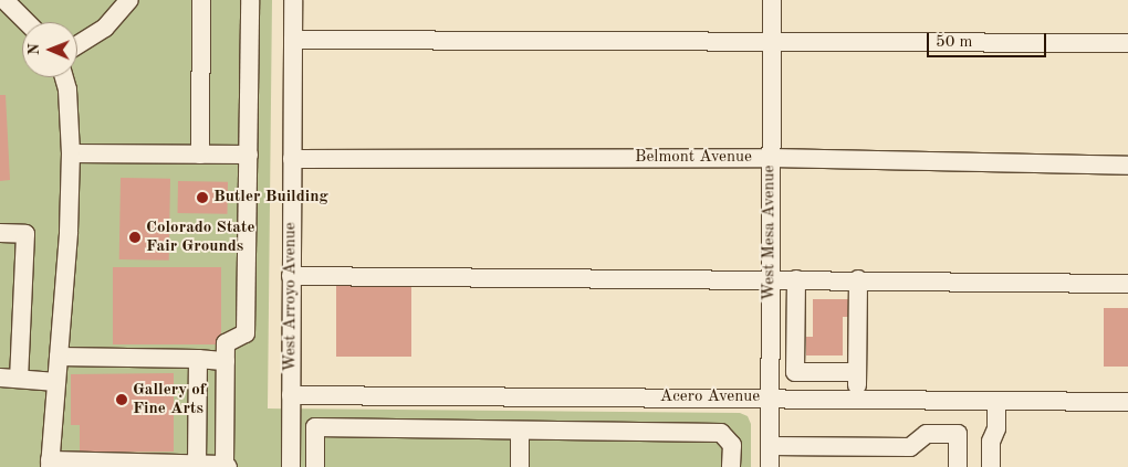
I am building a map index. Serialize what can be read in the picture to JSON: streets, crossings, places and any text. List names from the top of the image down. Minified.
{"streets":{"street":["Belmont Avenue","West Mesa Avenue","West Arroyo Avenue","Acero Avenue"]},"crossings":[["Belmont Avenue","West Mesa Avenue"],["Belmont Avenue","West Arroyo Avenue"],["West Mesa Avenue","Acero Avenue"],["West Arroyo Avenue","Acero Avenue"]],"places":["Butler Building","Colorado State Fair Grounds","Gallery of Fine Arts"],"scale_bar":"50 m","north":"left"}
